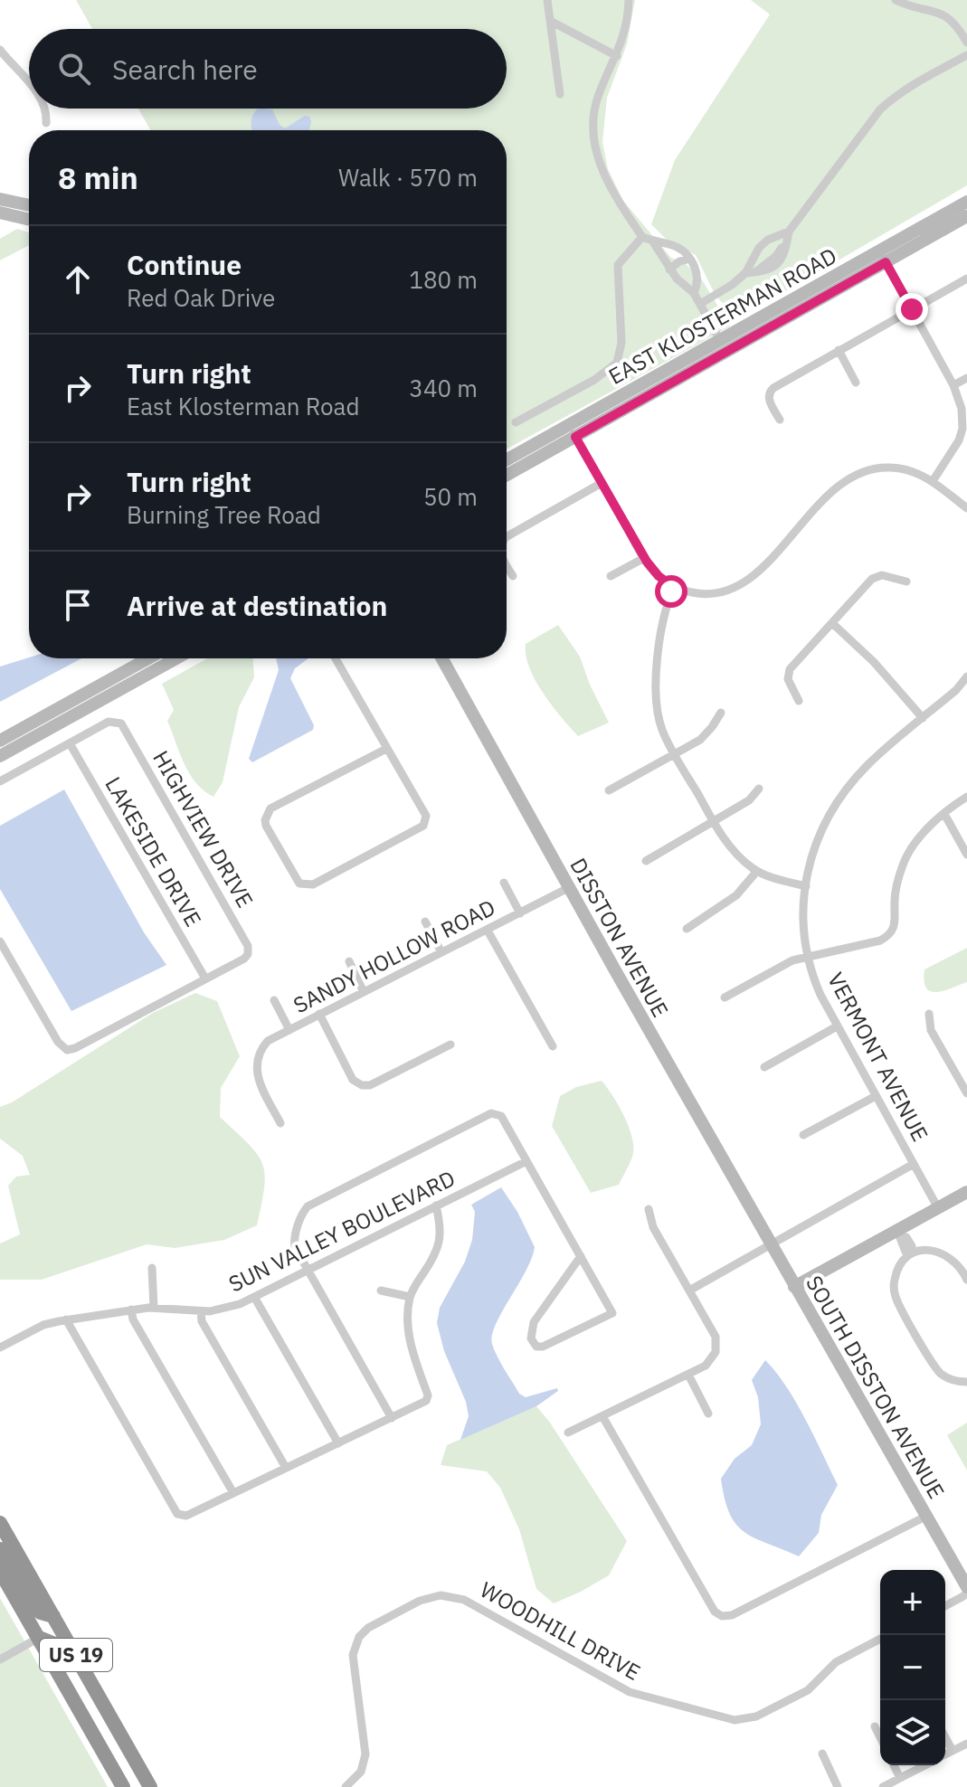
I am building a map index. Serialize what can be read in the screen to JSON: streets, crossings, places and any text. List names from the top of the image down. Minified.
{"streets":{"highway":["US 19"],"street":["EAST KLOSTERMAN ROAD","HIGHVIEW DRIVE","LAKESIDE DRIVE","DISSTON AVENUE","SANDY HOLLOW ROAD","VERMONT AVENUE","SUN VALLEY BOULEVARD","SOUTH DISSTON AVENUE","WOODHILL DRIVE"]},"crossings":[["HIGHVIEW DRIVE","LAKESIDE DRIVE"],["DISSTON AVENUE","SANDY HOLLOW ROAD"],["DISSTON AVENUE","SOUTH DISSTON AVENUE"]],"page":{"search":"Search here","heading":["8 min","Walk · 570 m"],"list":[["Continue","Red Oak Drive","180 m"],["Turn right","East Klosterman Road","340 m"],["Turn right","Burning Tree Road","50 m"],"Arrive at destination"],"map_buttons":["+","−"]}}
